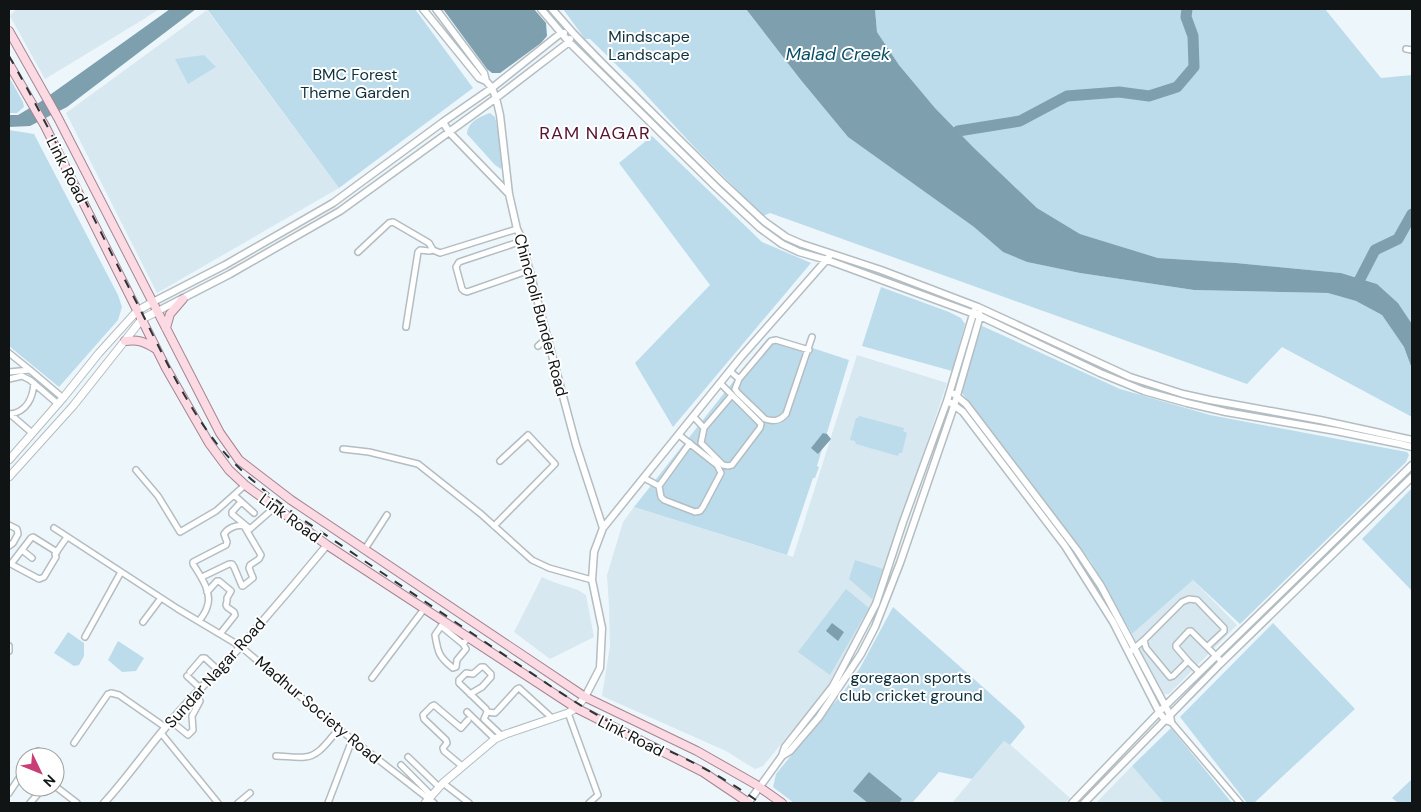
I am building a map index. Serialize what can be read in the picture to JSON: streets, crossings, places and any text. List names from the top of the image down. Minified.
{"streets":{"main road":["Link Road"],"street":["Chincholi Bunder Road","Sundar Nagar Road","Madhur Society Road"]},"crossings":[["Link Road","Sundar Nagar Road"],["Sundar Nagar Road","Madhur Society Road"]],"districts":["RAM NAGAR"],"water":["Malad Creek"],"parks":["Mindscape Landscape","BMC Forest Theme Garden","goregaon sports club cricket ground"],"north":"bottom right"}
